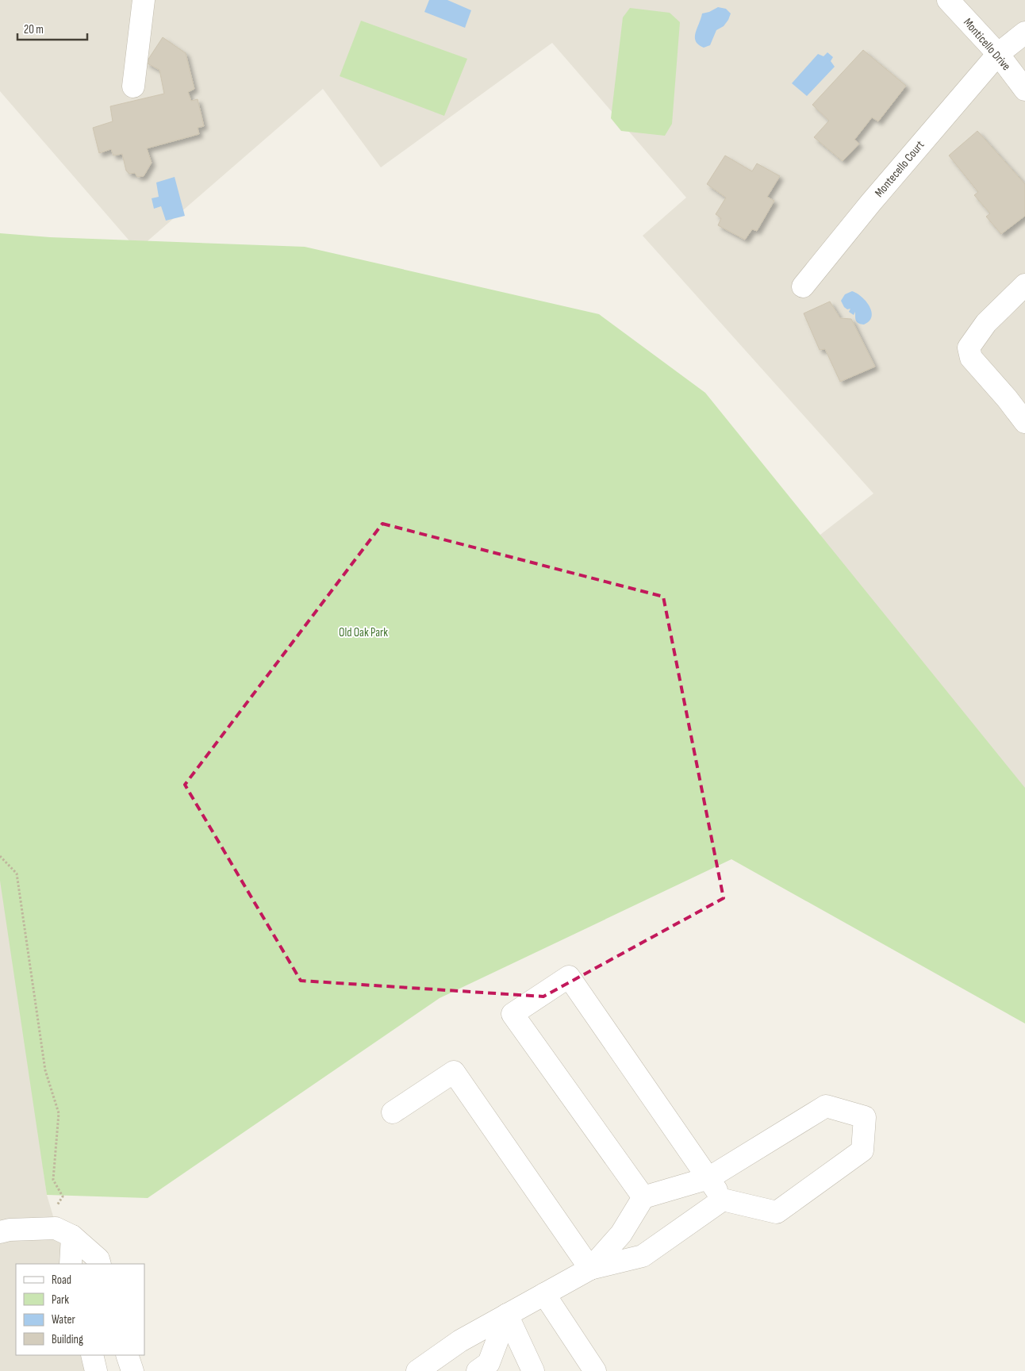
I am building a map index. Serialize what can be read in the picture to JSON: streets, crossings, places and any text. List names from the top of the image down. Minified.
{"streets":{"street":["Monticello Drive","Montecello Court"]},"crossings":[["Monticello Drive","Montecello Court"]],"parks":["Old Oak Park"],"legend":["Road","Park","Water","Building"],"scale_bar":"20 m"}
